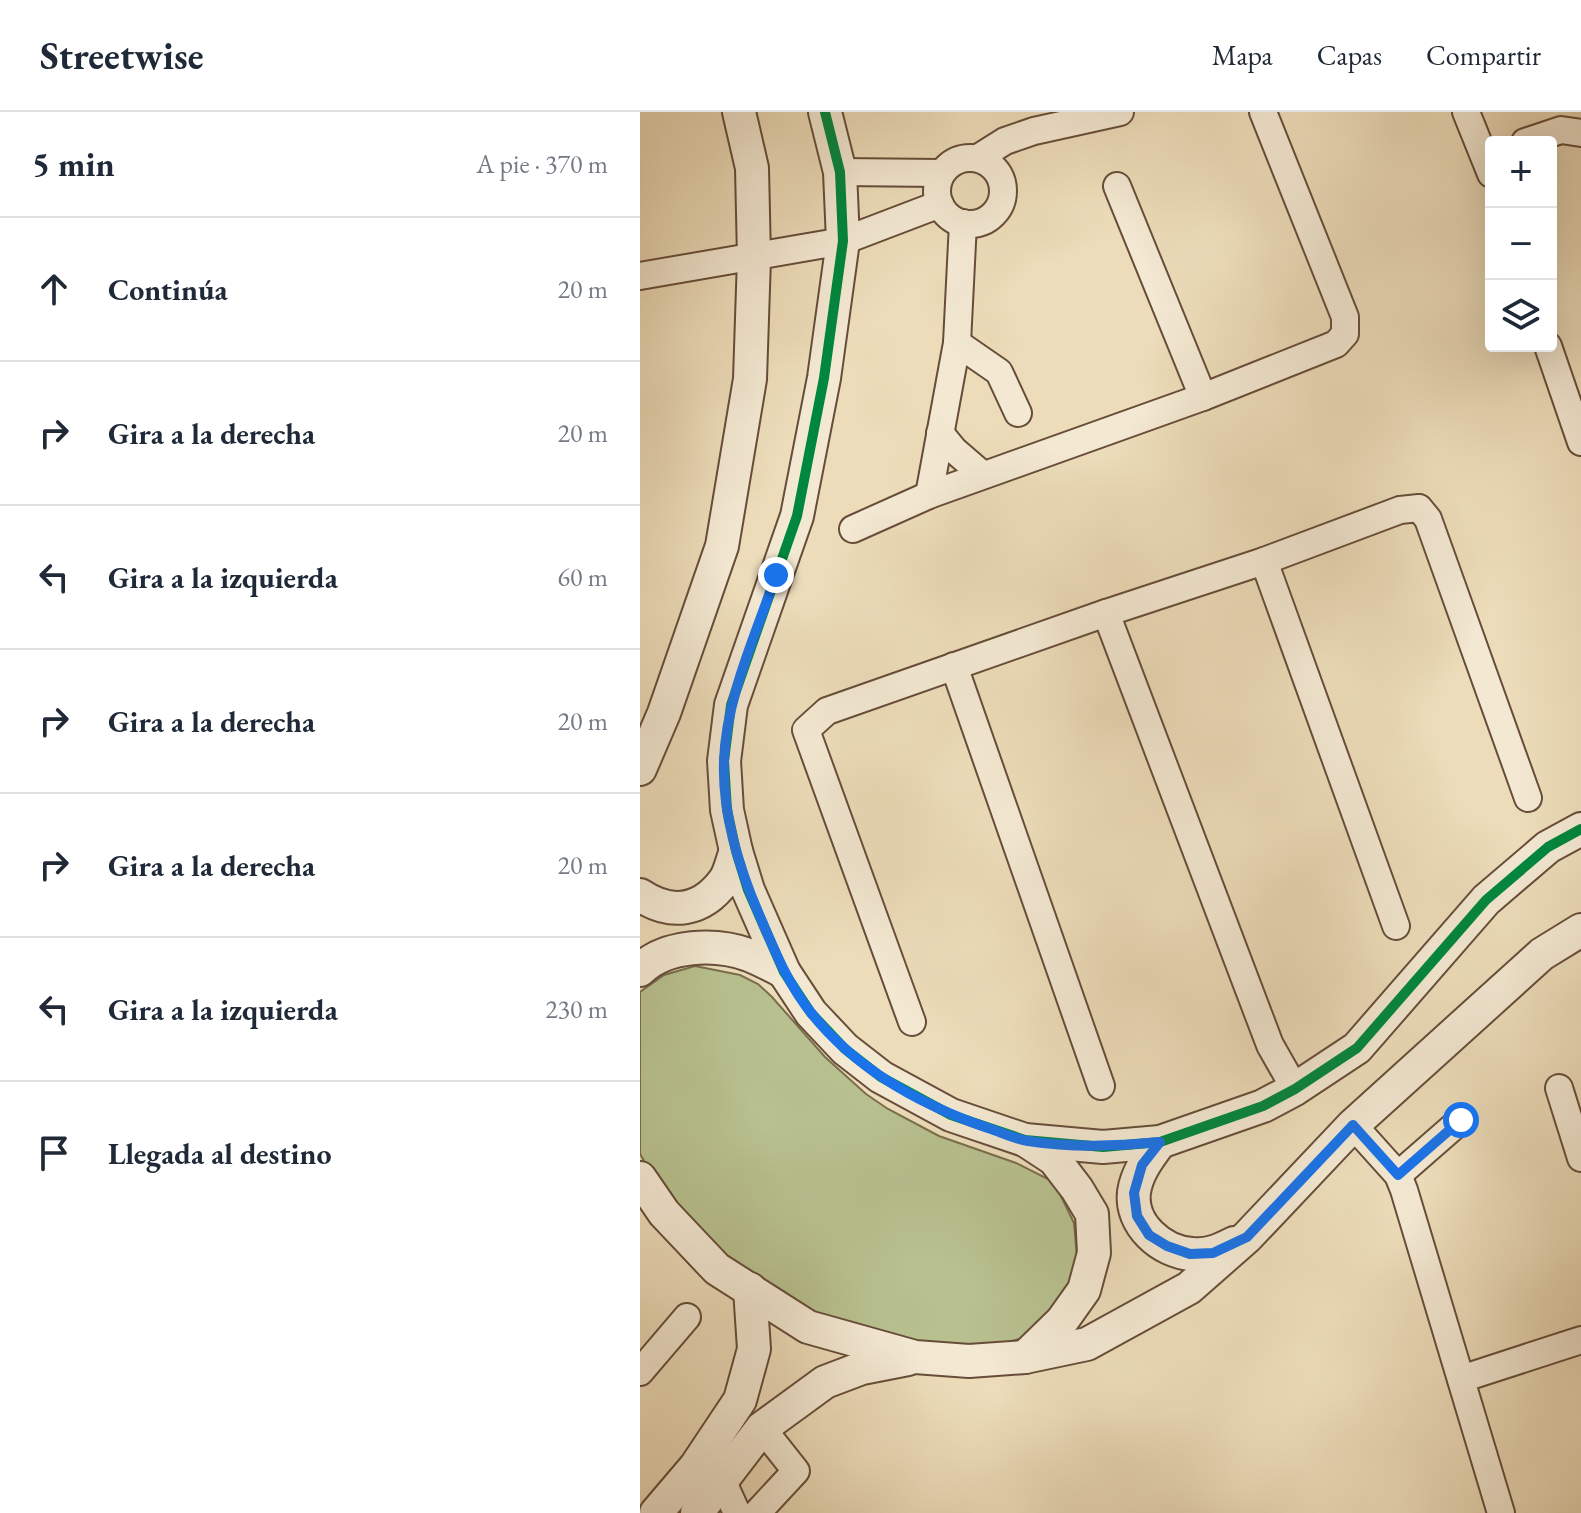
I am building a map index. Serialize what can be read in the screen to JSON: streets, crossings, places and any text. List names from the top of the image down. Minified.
{"page":{"header":"Streetwise","nav":["Mapa","Capas","Compartir"],"heading":["5 min","A pie · 370 m"],"map_buttons":["+","−"],"list":[["Continúa","20 m"],["Gira a la derecha","20 m"],["Gira a la izquierda","60 m"],["Gira a la derecha","20 m"],["Gira a la derecha","20 m"],["Gira a la izquierda","230 m"],"Llegada al destino"]}}
